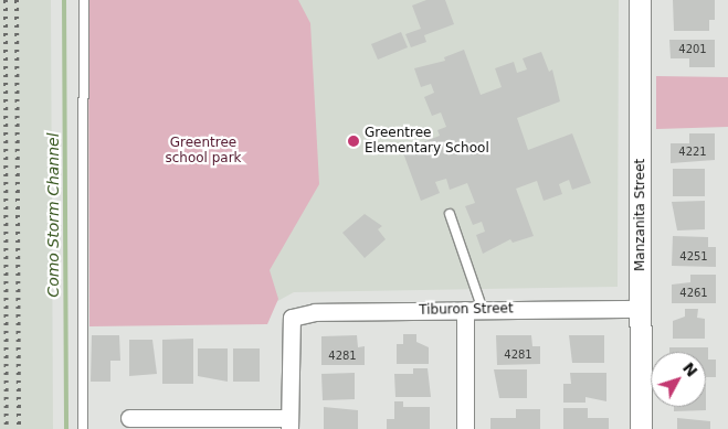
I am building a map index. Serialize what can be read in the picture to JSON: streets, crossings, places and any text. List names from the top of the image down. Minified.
{"streets":{"street":["Manzanita Street","Tiburon Street"]},"crossings":[["Manzanita Street","Tiburon Street"]],"water":["Como Storm Channel"],"parks":["Greentree school park"],"places":["Greentree Elementary School"],"house_numbers":["4201","4221","4251","4261","4281","4281"],"north":"top right"}
